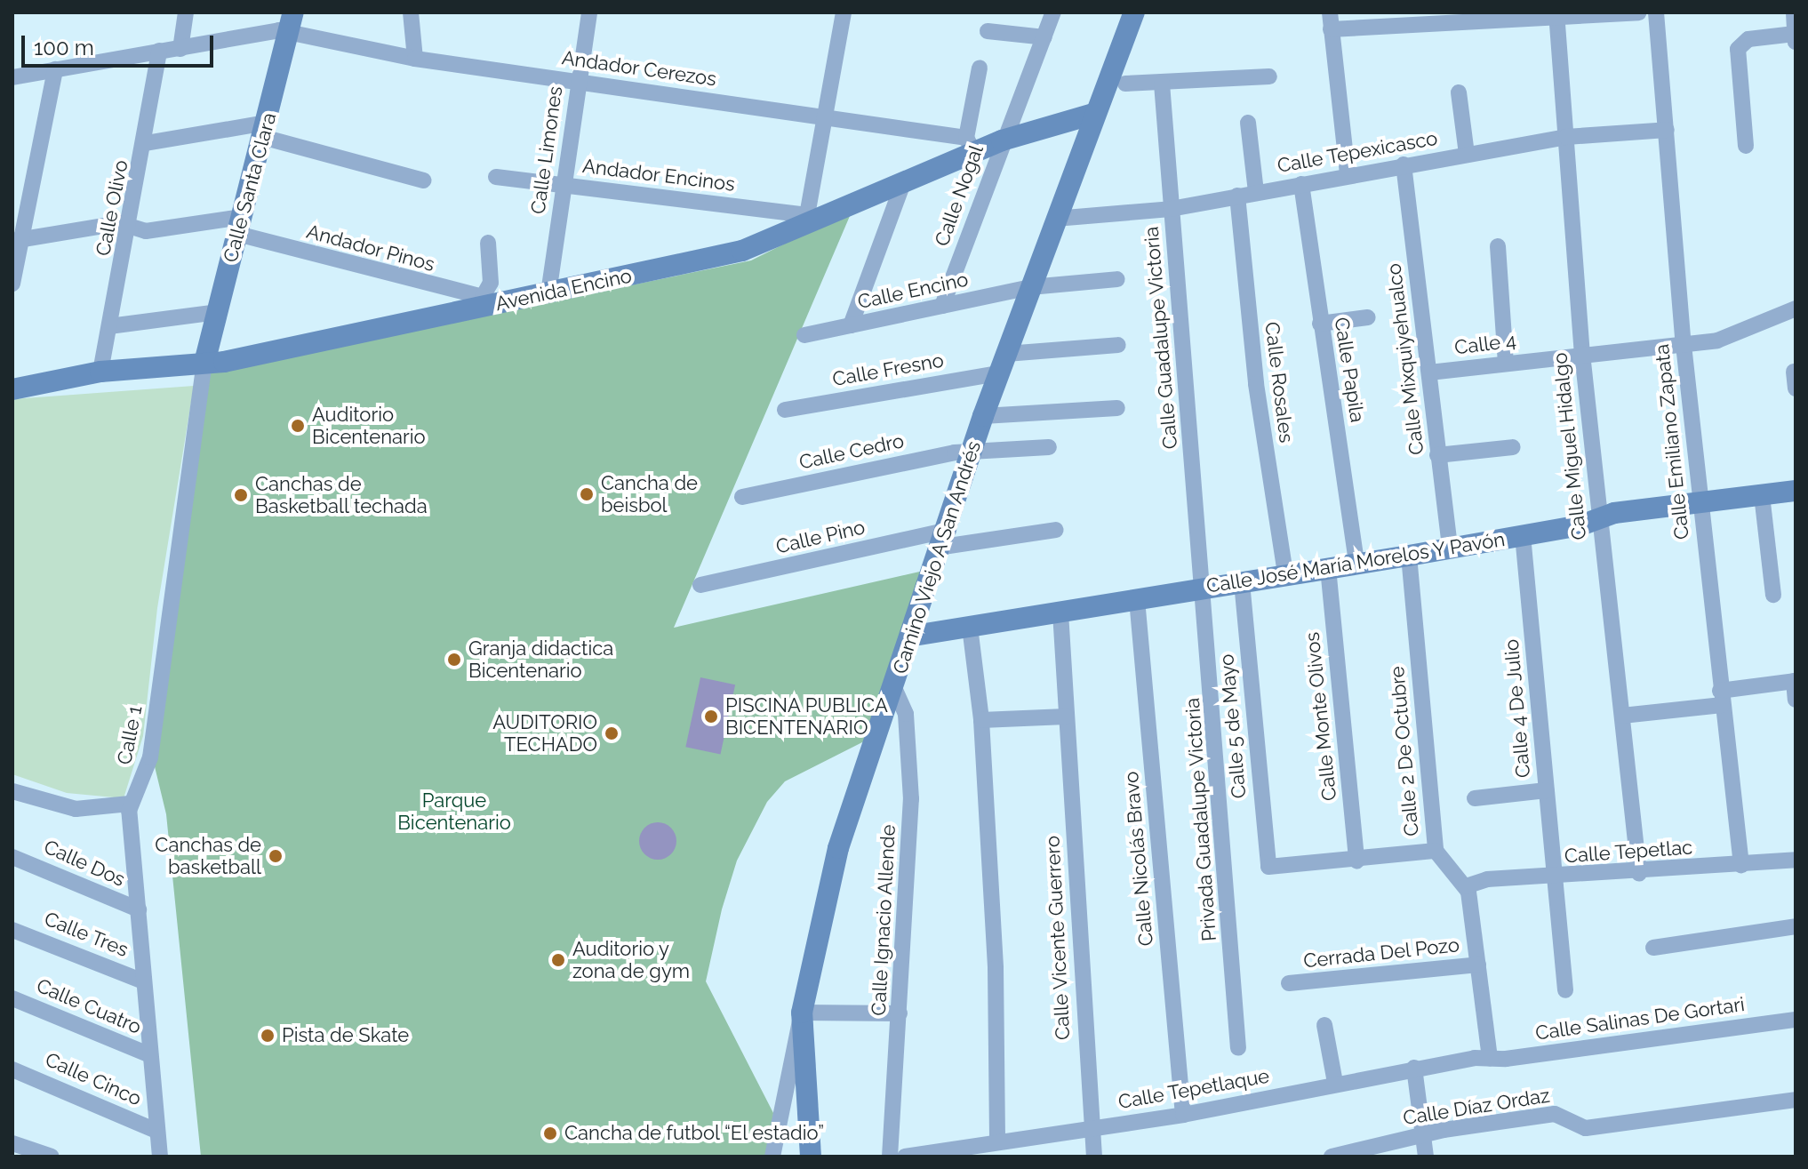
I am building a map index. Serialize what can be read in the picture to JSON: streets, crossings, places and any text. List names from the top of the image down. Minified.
{"streets":{"street":["Andador Cerezos","Calle Limones","Calle Tepexicasco","Andador Encinos","Calle Santa Clara","Calle Nogal","Calle Olivo","Andador Pinos","Avenida Encino","Calle Encino","Calle Guadalupe Victoria","Calle 4","Calle Mixquiyehualco","Calle Fresno","Calle Papila","Calle Rosales","Calle Emiliano Zapata","Calle Miguel Hidalgo","Calle Cedro","Calle Pino","Camino Viejo A San Andrés","Calle José María Morelos Y Pavón","Calle 4 De Julio","Calle Monte Olivos","Calle 5 de Mayo","Calle 1","Calle 2 De Octubre","Privada Guadalupe Victoria","Calle Tepetlac","Calle Nicolás Bravo","Calle Dos","Calle Ignacio Allende","Calle Tres","Calle Vicente Guerrero","Cerrada Del Pozo","Calle Cuatro","Calle Salinas De Gortari","Calle Cinco","Calle Tepetlaque","Calle Díaz Ordaz"]},"crossings":[["Andador Cerezos","Calle Limones"],["Andador Cerezos","Calle Santa Clara"],["Andador Cerezos","Avenida Encino"],["Calle Limones","Andador Encinos"],["Calle Limones","Avenida Encino"],["Calle Tepexicasco","Calle Guadalupe Victoria"],["Calle Tepexicasco","Calle Mixquiyehualco"],["Calle Tepexicasco","Calle Papila"],["Calle Tepexicasco","Calle Rosales"],["Calle Tepexicasco","Calle Emiliano Zapata"],["Calle Tepexicasco","Calle Miguel Hidalgo"],["Calle Tepexicasco","Camino Viejo A San Andrés"],["Andador Encinos","Avenida Encino"],["Calle Santa Clara","Andador Pinos"],["Calle Santa Clara","Avenida Encino"],["Calle Santa Clara","Calle 1"],["Calle Nogal","Avenida Encino"],["Calle Nogal","Calle Encino"],["Calle Olivo","Avenida Encino"],["Andador Pinos","Avenida Encino"],["Avenida Encino","Camino Viejo A San Andrés"],["Avenida Encino","Calle 1"],["Calle Encino","Camino Viejo A San Andrés"],["Calle Guadalupe Victoria","Calle José María Morelos Y Pavón"],["Calle Guadalupe Victoria","Privada Guadalupe Victoria"],["Calle 4","Calle Mixquiyehualco"],["Calle 4","Calle Emiliano Zapata"],["Calle 4","Calle Miguel Hidalgo"],["Calle Mixquiyehualco","Calle José María Morelos Y Pavón"],["Calle Fresno","Camino Viejo A San Andrés"],["Calle Papila","Calle José María Morelos Y Pavón"],["Calle Rosales","Calle José María Morelos Y Pavón"],["Calle Emiliano Zapata","Calle José María Morelos Y Pavón"],["Calle Emiliano Zapata","Calle Tepetlac"],["Calle Miguel Hidalgo","Calle José María Morelos Y Pavón"],["Calle Miguel Hidalgo","Calle Tepetlac"],["Calle Cedro","Camino Viejo A San Andrés"],["Calle Pino","Camino Viejo A San Andrés"],["Camino Viejo A San Andrés","Calle José María Morelos Y Pavón"],["Camino Viejo A San Andrés","Calle Ignacio Allende"],["Calle José María Morelos Y Pavón","Calle 4 De Julio"],["Calle José María Morelos Y Pavón","Calle Monte Olivos"],["Calle José María Morelos Y Pavón","Calle 5 de Mayo"],["Calle José María Morelos Y Pavón","Calle 2 De Octubre"],["Calle José María Morelos Y Pavón","Privada Guadalupe Victoria"],["Calle José María Morelos Y Pavón","Calle Nicolás Bravo"],["Calle José María Morelos Y Pavón","Calle Vicente Guerrero"],["Calle 4 De Julio","Calle Tepetlac"],["Calle Monte Olivos","Calle 5 de Mayo"],["Calle 1","Calle Dos"],["Calle 1","Calle Tres"],["Calle 1","Calle Cuatro"],["Calle 1","Calle Cinco"],["Calle 2 De Octubre","Calle Tepetlac"],["Calle Nicolás Bravo","Calle Tepetlaque"],["Calle Vicente Guerrero","Calle Tepetlaque"],["Calle Salinas De Gortari","Calle Tepetlaque"]],"parks":["Parque Bicentenario"],"places":["Auditorio Bicentenario","Cancha de beisbol","Canchas de Basketball techada","Granja didactica Bicentenario","PISCINA PUBLICA BICENTENARIO","AUDITORIO TECHADO","Canchas de basketball","Auditorio y zona de gym","Pista de Skate","Cancha de futbol “El estadio”"],"scale_bar":"100 m"}
